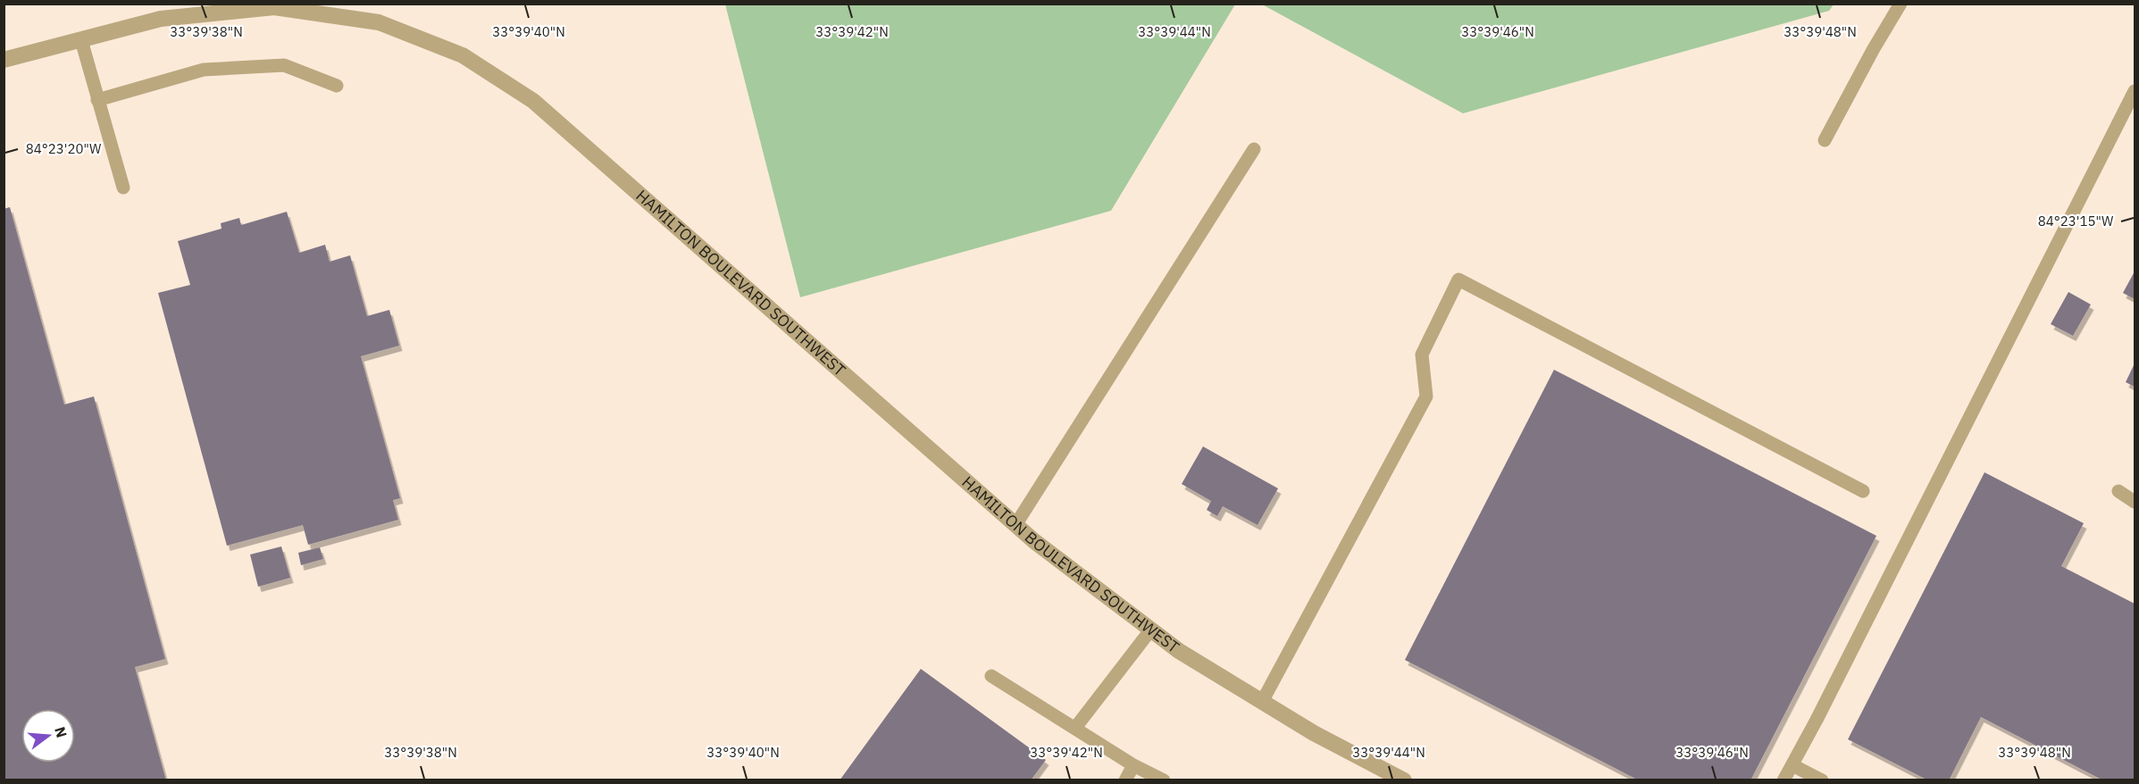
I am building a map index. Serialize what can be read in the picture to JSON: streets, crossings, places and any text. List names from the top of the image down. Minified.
{"streets":{"street":["HAMILTON BOULEVARD SOUTHWEST"]},"north":"right","coordinates":["33°39'38\"N","33°39'40\"N","33°39'42\"N","33°39'44\"N","33°39'46\"N","33°39'48\"N","84°23'20\"W","84°23'15\"W"]}
